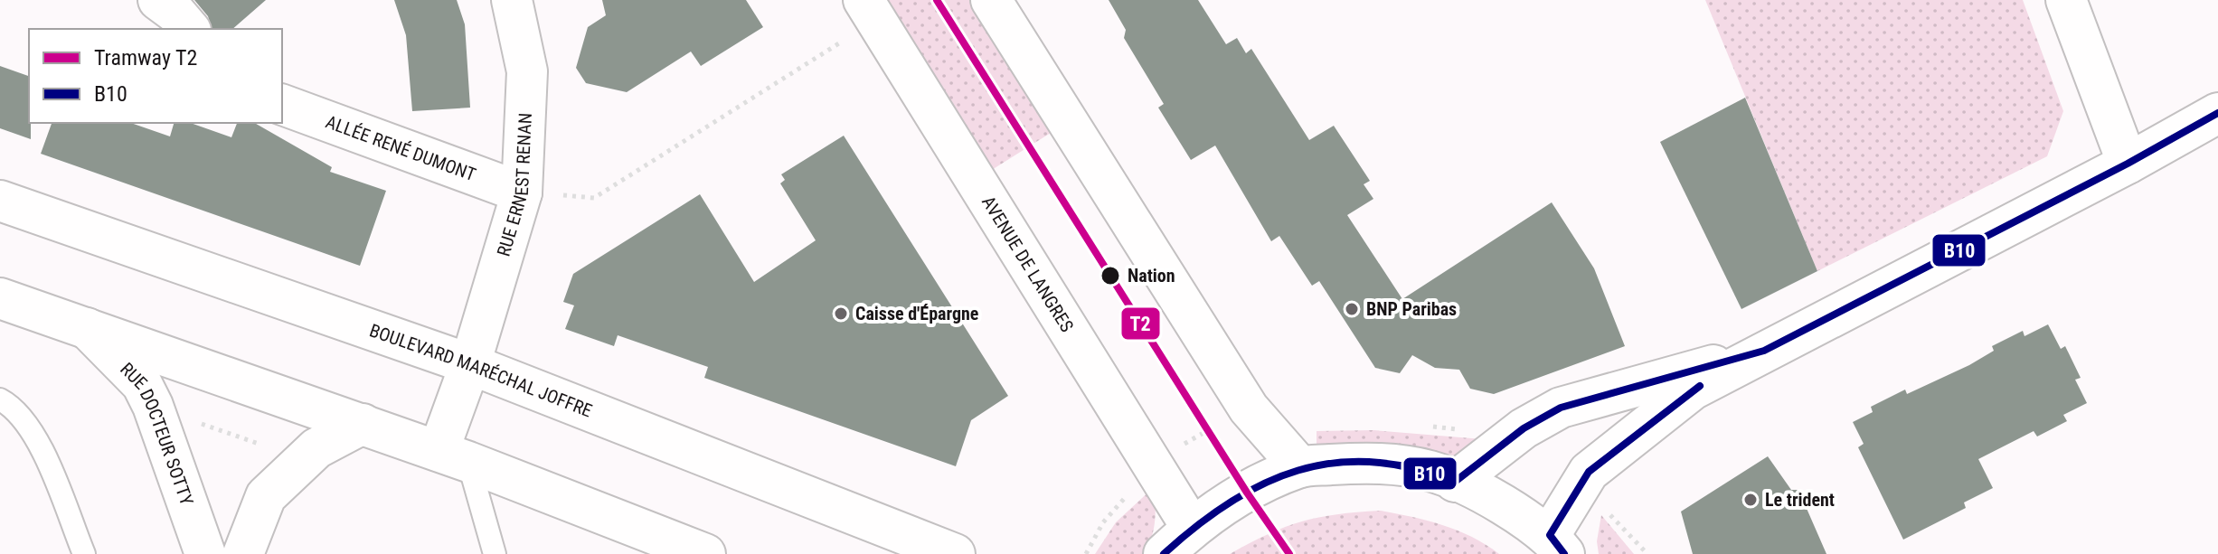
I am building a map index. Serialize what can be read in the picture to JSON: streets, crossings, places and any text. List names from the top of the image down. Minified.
{"streets":{"main road":["ALLÉE RENÉ DUMONT","RUE ERNEST RENAN","AVENUE DE LANGRES","BOULEVARD MARÉCHAL JOFFRE","RUE DOCTEUR SOTTY"]},"crossings":[["ALLÉE RENÉ DUMONT","RUE ERNEST RENAN"],["RUE ERNEST RENAN","BOULEVARD MARÉCHAL JOFFRE"]],"places":["Nation","BNP Paribas","Caisse d'Épargne","Le trident"],"lines":["tram line T2","transit line B10"],"legend":["Tramway T2","B10"]}
